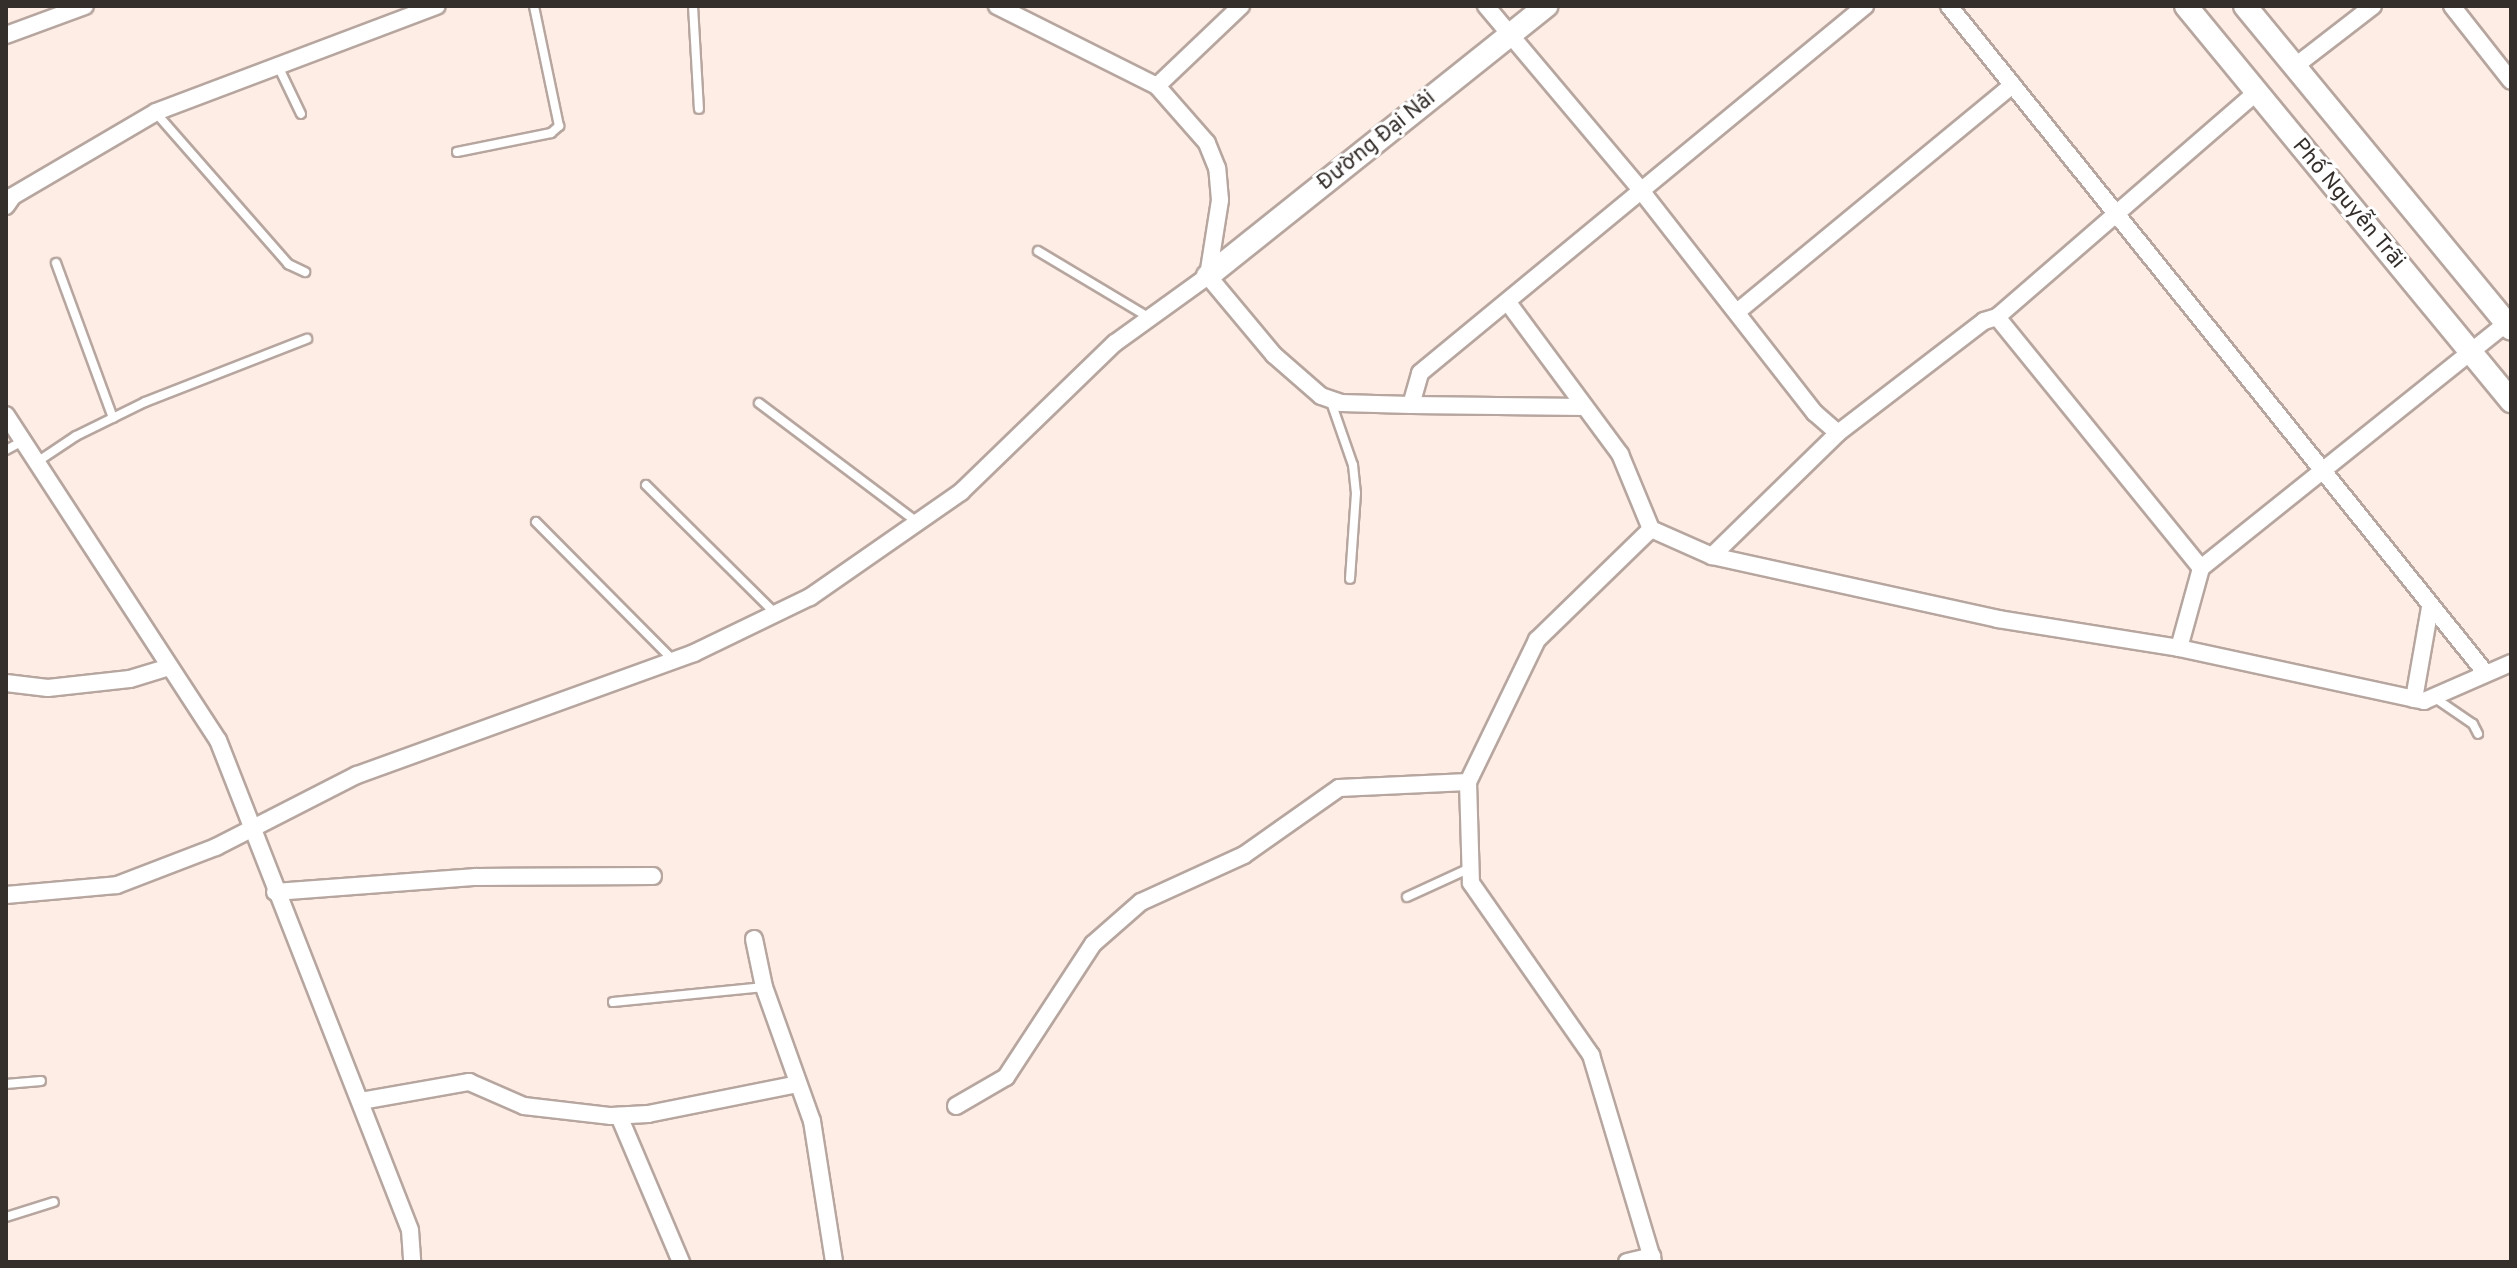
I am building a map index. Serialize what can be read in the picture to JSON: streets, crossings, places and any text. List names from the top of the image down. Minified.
{"streets":{"street":["Đường Đại Nải","Phố Nguyễn Trãi"]}}
